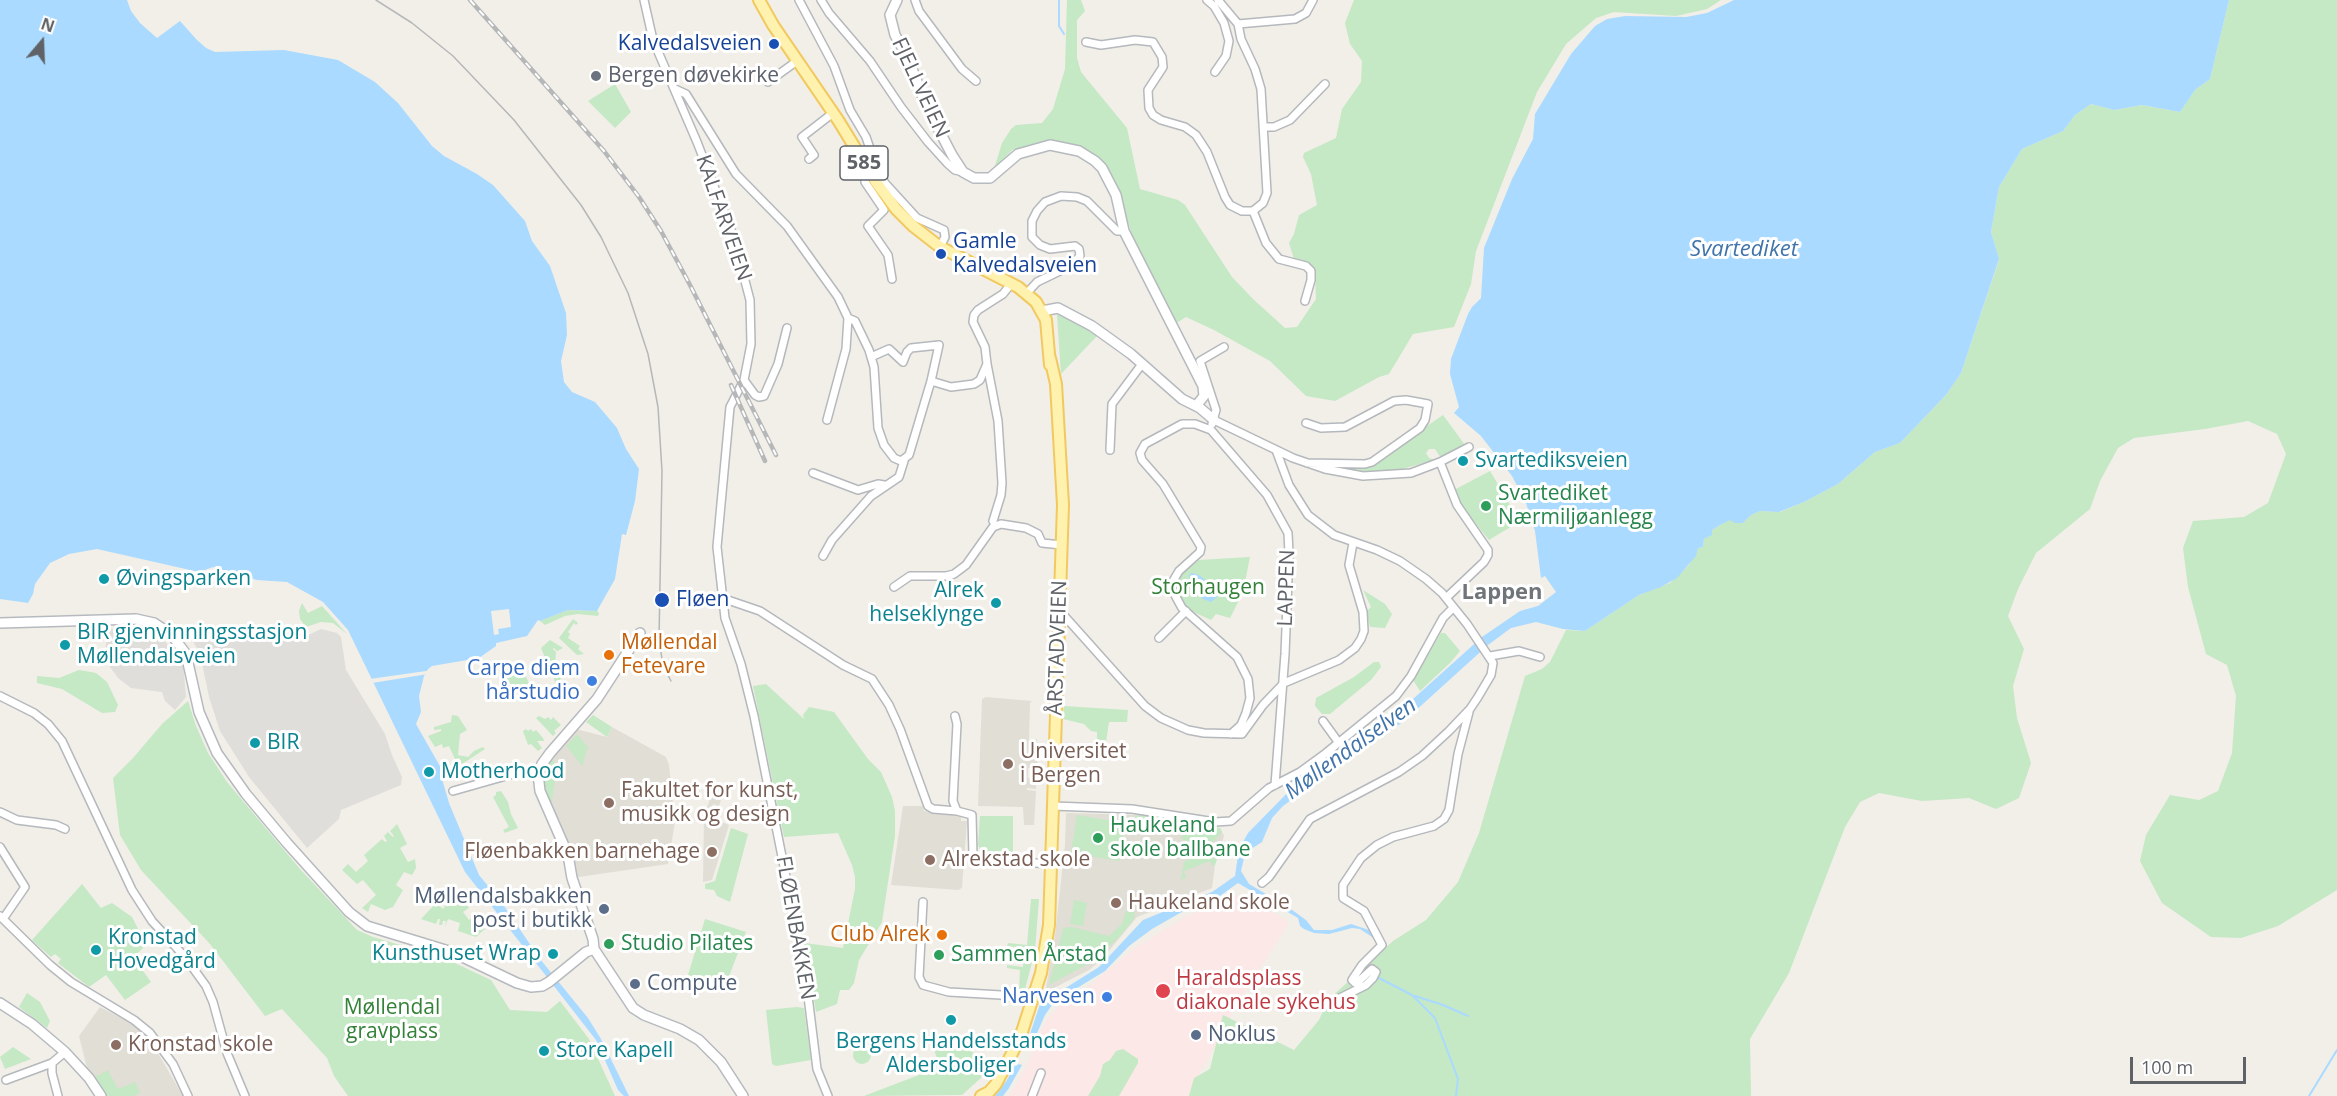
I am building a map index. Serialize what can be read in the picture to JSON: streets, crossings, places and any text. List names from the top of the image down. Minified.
{"streets":{"main road":["585","ÅRSTADVEIEN"],"street":["FJELLVEIEN","KALFARVEIEN","LAPPEN","FLØENBAKKEN"]},"crossings":[["585","ÅRSTADVEIEN"],["KALFARVEIEN","FLØENBAKKEN"]],"districts":["Lappen"],"water":["Svartediket","Møllendalselven"],"parks":["Storhaugen","Møllendal gravplass"],"places":["Kalvedalsveien","Bergen døvekirke","Gamle Kalvedalsveien","Svartediksveien","Svartediket Nærmiljøanlegg","Øvingsparken","Fløen","Alrek helseklynge","BIR gjenvinningsstasjon Møllendalsveien","Møllendal Fetevare","Carpe diem hårstudio","BIR","Universitet i Bergen","Motherhood","Fakultet for kunst, musikk og design","Haukeland skole ballbane","Fløenbakken barnehage","Alrekstad skole","Haukeland skole","Møllendalsbakken post i butikk","Club Alrek","Studio Pilates","Kronstad Hovedgård","Kunsthuset Wrap","Sammen Årstad","Compute","Haraldsplass diakonale sykehus","Narvesen","Bergens Handelsstands Aldersboliger","Noklus","Kronstad skole","Store Kapell"],"scale_bar":"100 m","north":"top"}
